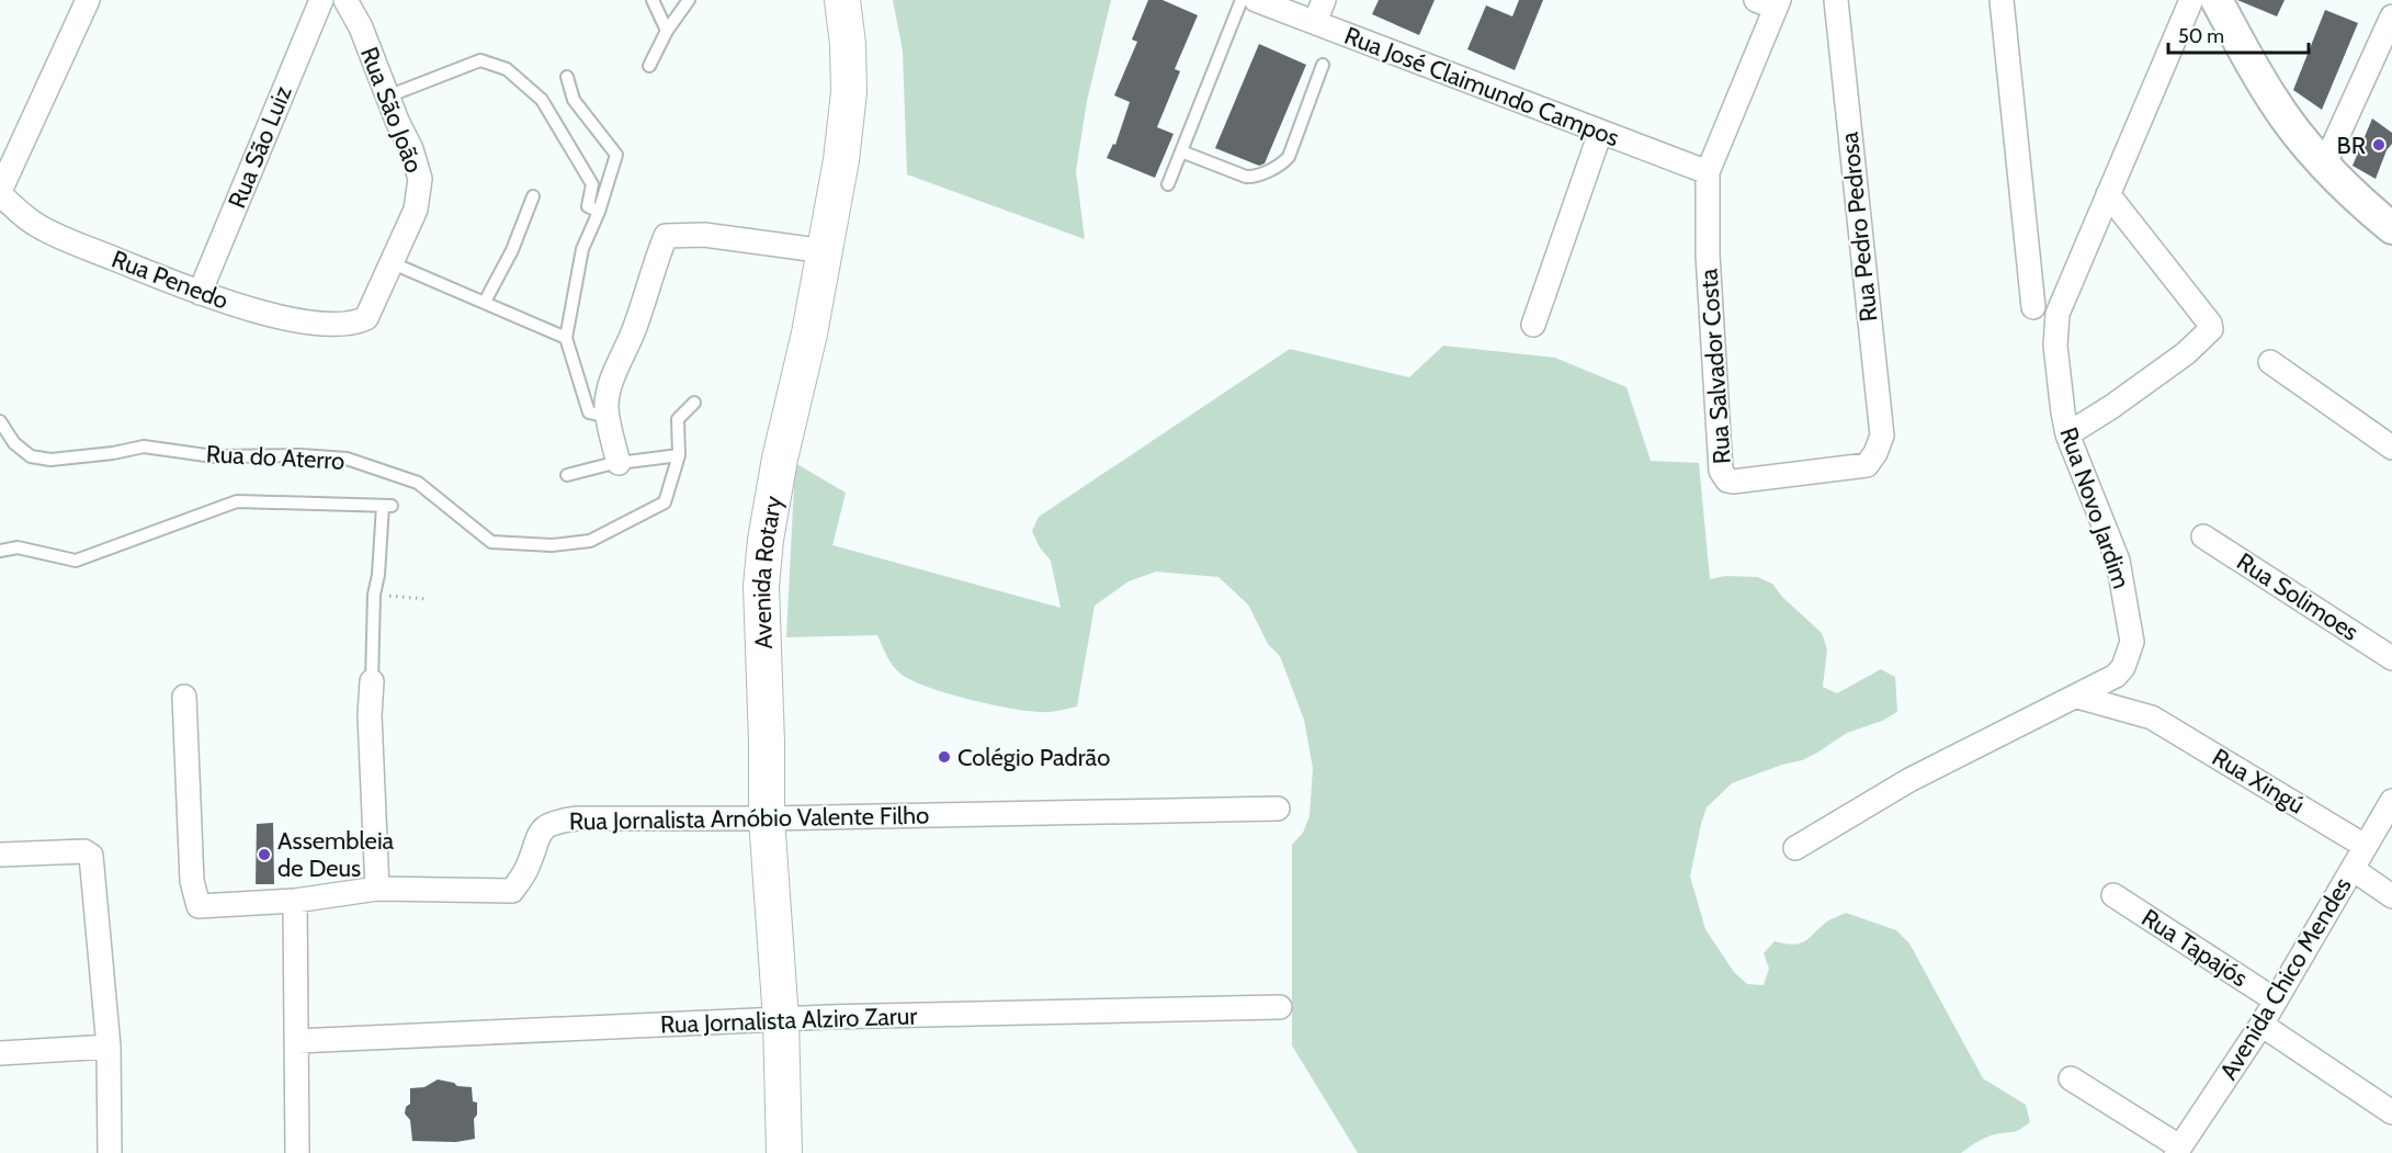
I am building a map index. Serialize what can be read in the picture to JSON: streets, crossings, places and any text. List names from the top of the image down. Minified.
{"streets":{"main road":["Avenida Rotary"],"street":["Rua José Claimundo Campos","Rua São João","Rua São Luiz","Rua Pedro Pedrosa","Rua Penedo","Rua Salvador Costa","Rua Novo Jardim","Rua Solimoes","Rua Xingú","Rua Jornalista Arnóbio Valente Filho","Rua Tapajós","Avenida Chico Mendes","Rua Jornalista Alziro Zarur"],"lane":["Rua do Aterro"]},"crossings":[["Rua José Claimundo Campos","Rua Salvador Costa"],["Rua São João","Rua Penedo"],["Rua São Luiz","Rua Penedo"],["Rua Pedro Pedrosa","Rua Salvador Costa"],["Rua Novo Jardim","Rua Xingú"],["Avenida Rotary","Rua Jornalista Arnóbio Valente Filho"],["Avenida Rotary","Rua Jornalista Alziro Zarur"],["Rua Xingú","Avenida Chico Mendes"],["Rua Tapajós","Avenida Chico Mendes"]],"places":["BR","Colégio Padrão","Assembleia de Deus"],"scale_bar":"50 m"}
